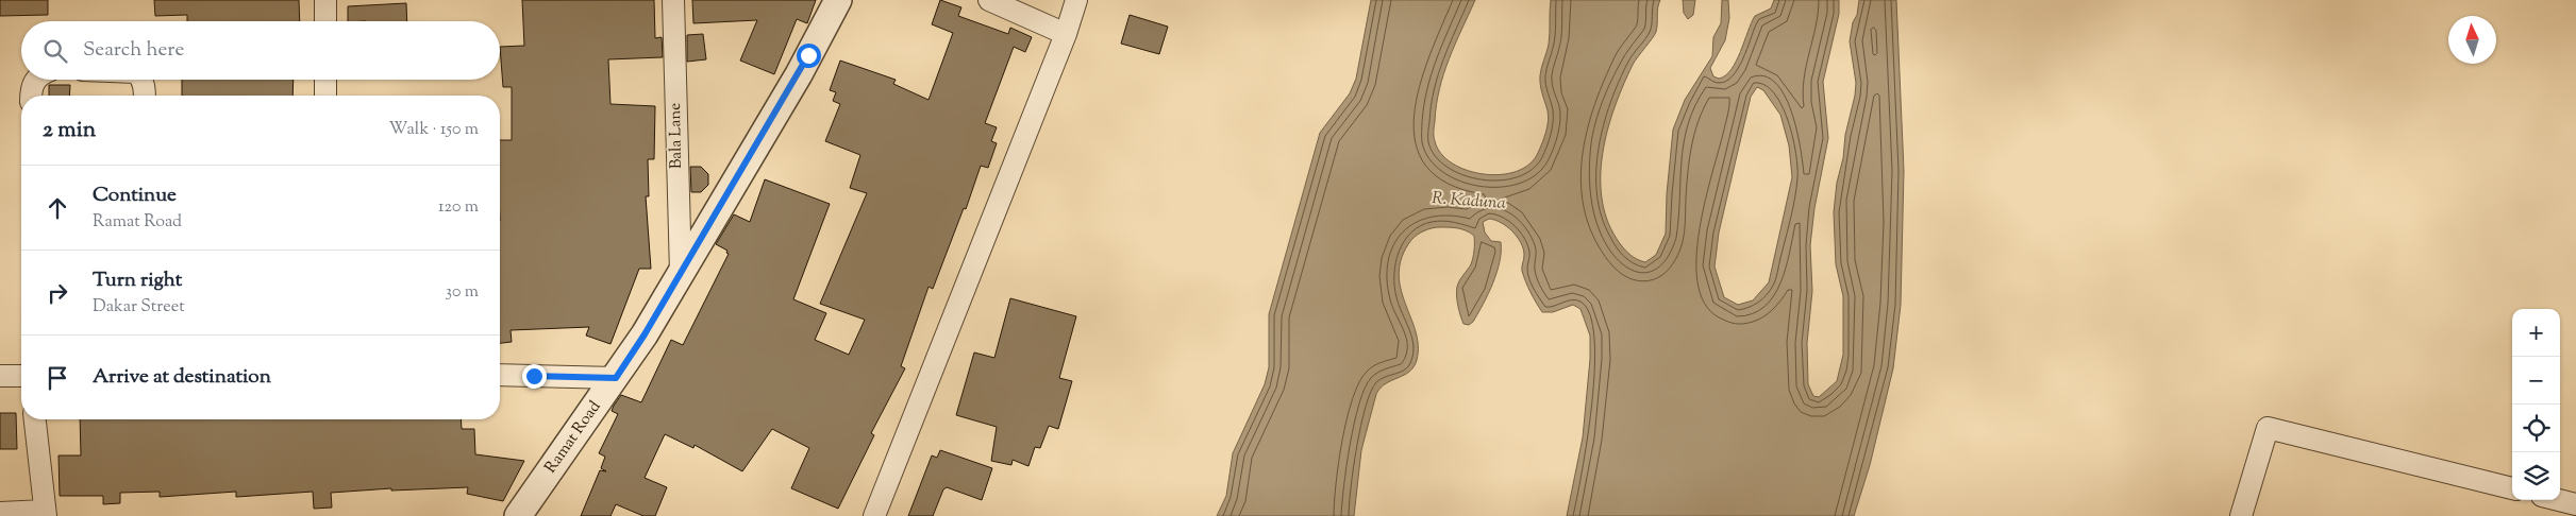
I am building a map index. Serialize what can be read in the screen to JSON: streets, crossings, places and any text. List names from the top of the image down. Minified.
{"streets":{"street":["Bala Lane","Ramat Road"]},"crossings":[["Bala Lane","Ramat Road"]],"water":["R. Kaduna"],"north":"top","page":{"search":"Search here","heading":["2 min","Walk · 150 m"],"list":[["Continue","Ramat Road","120 m"],["Turn right","Dakar Street","30 m"],"Arrive at destination"],"map_buttons":["+","−"]}}
